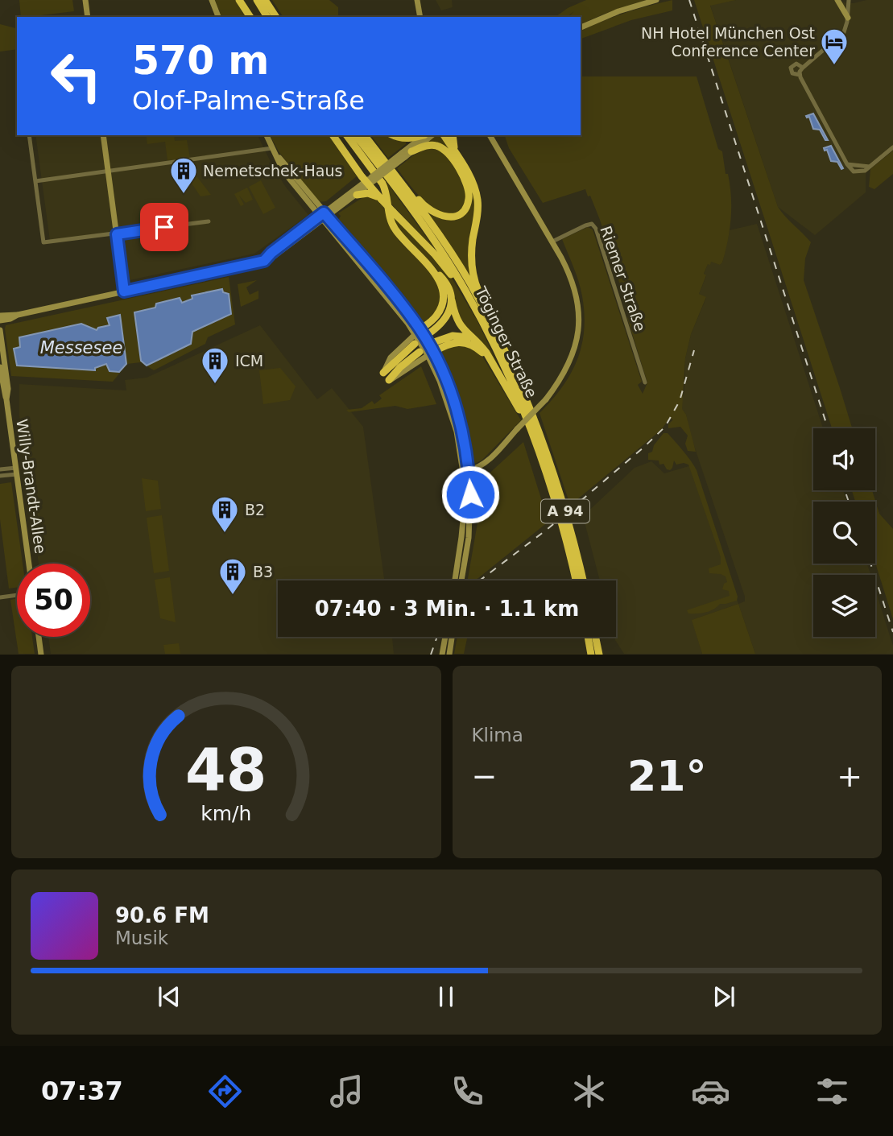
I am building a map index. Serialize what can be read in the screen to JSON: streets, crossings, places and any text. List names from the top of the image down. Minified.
{"streets":{"highway":["Töginger Straße","A 94"],"main road":["Willy-Brandt-Allee"],"street":["Riemer Straße"]},"water":["Messesee"],"places":{"hotel":["NH Hotel München Ost Conference Center"],"building":["Nemetschek-Haus","ICM","B2","B3"]},"page":{"turn":["570 m","Olof-Palme-Straße"],"limit":"50","trip":"07:40 · 3 Min. · 1.1 km","tile":"Klima","heat":["−","21°","+"],"song":["90.6 FM","Musik"],"tabs":"07:37","gauge":["48","km/h"]}}
